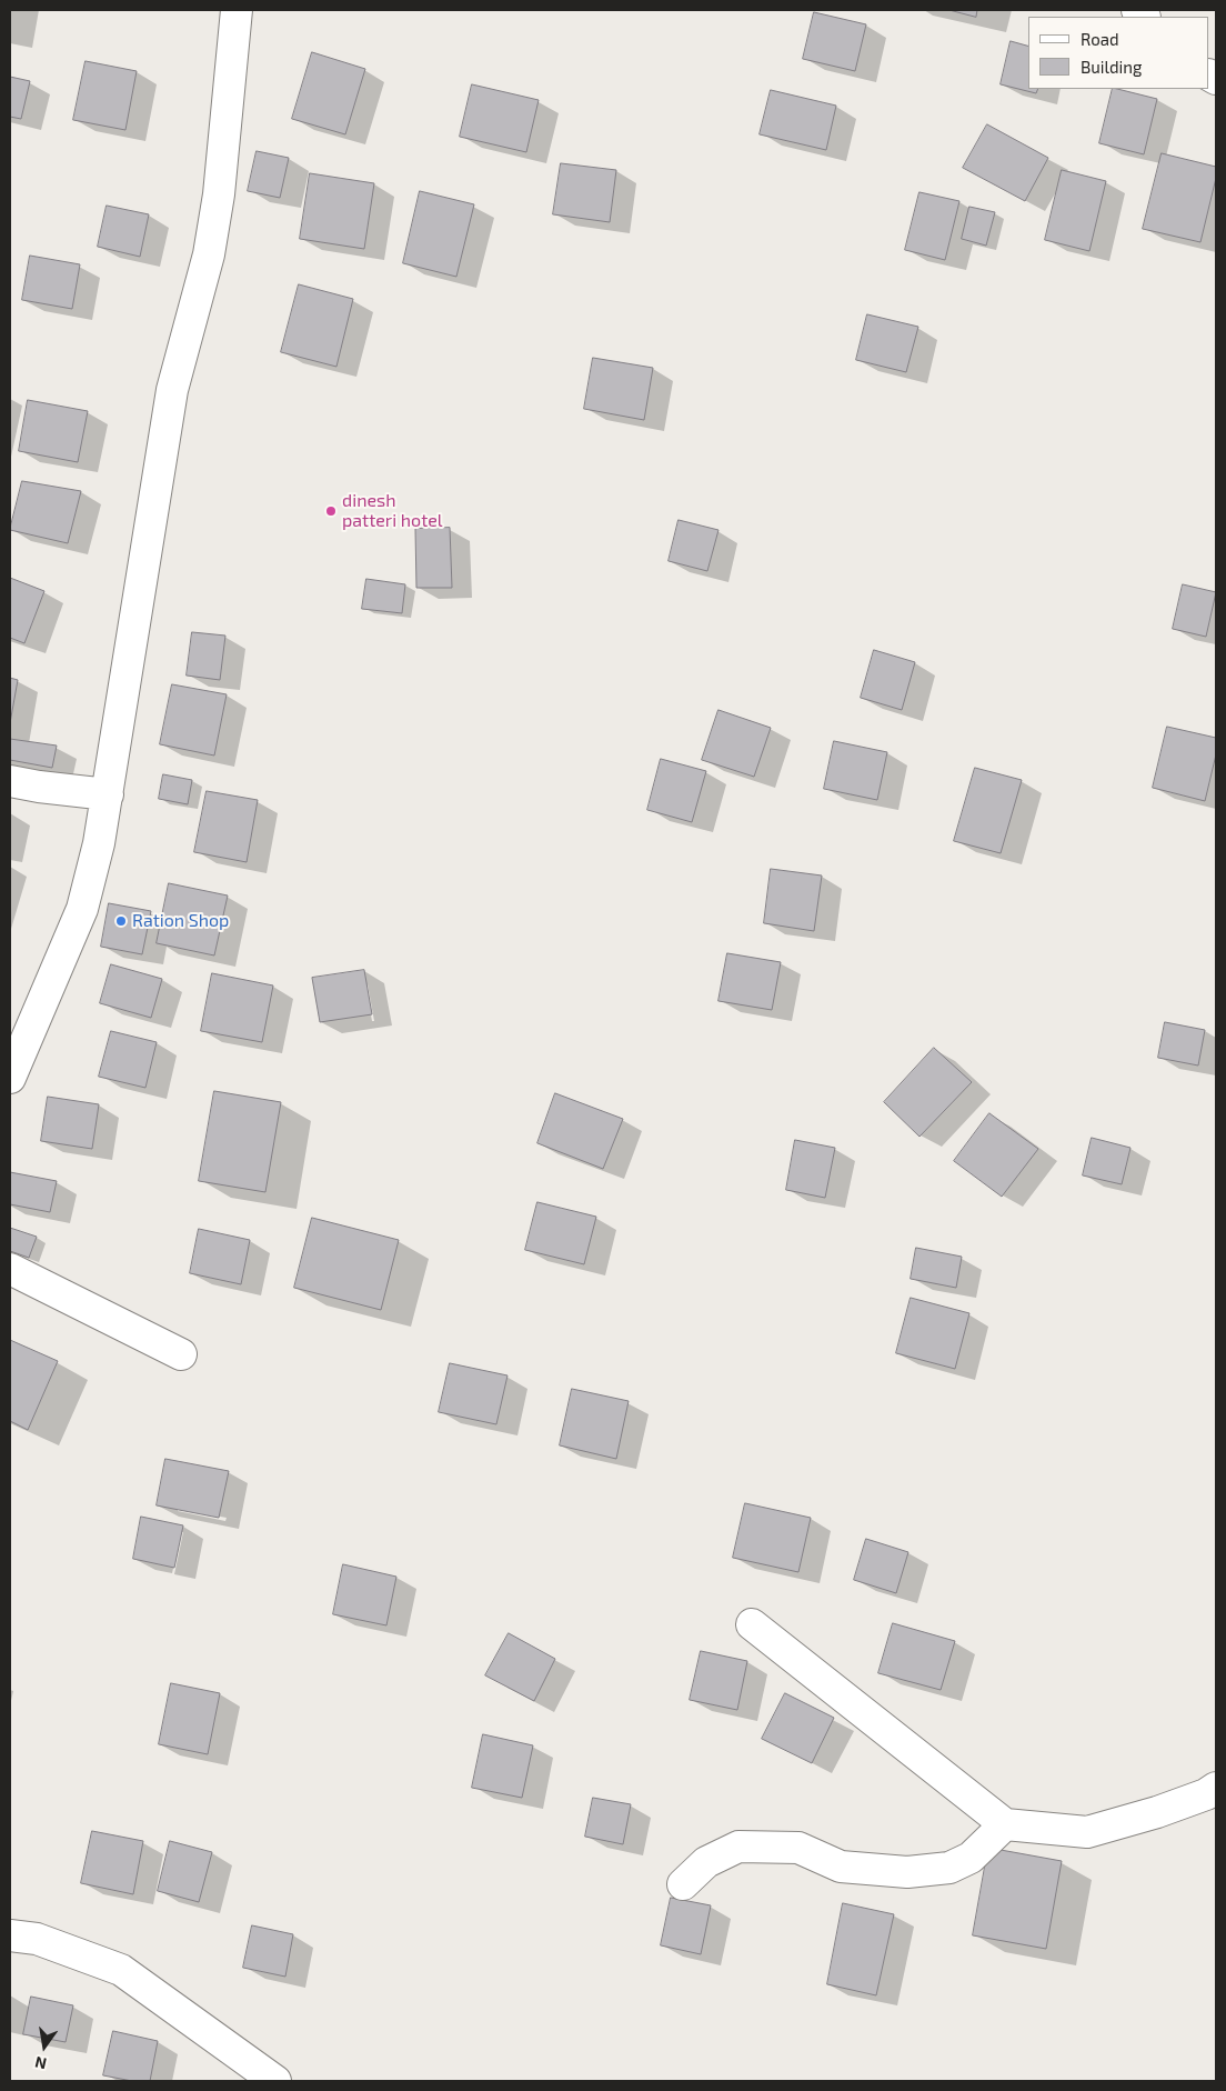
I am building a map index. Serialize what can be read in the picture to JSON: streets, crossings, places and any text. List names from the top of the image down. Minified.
{"places":["dinesh patteri hotel","Ration Shop"],"legend":["Road","Building"],"north":"bottom"}
